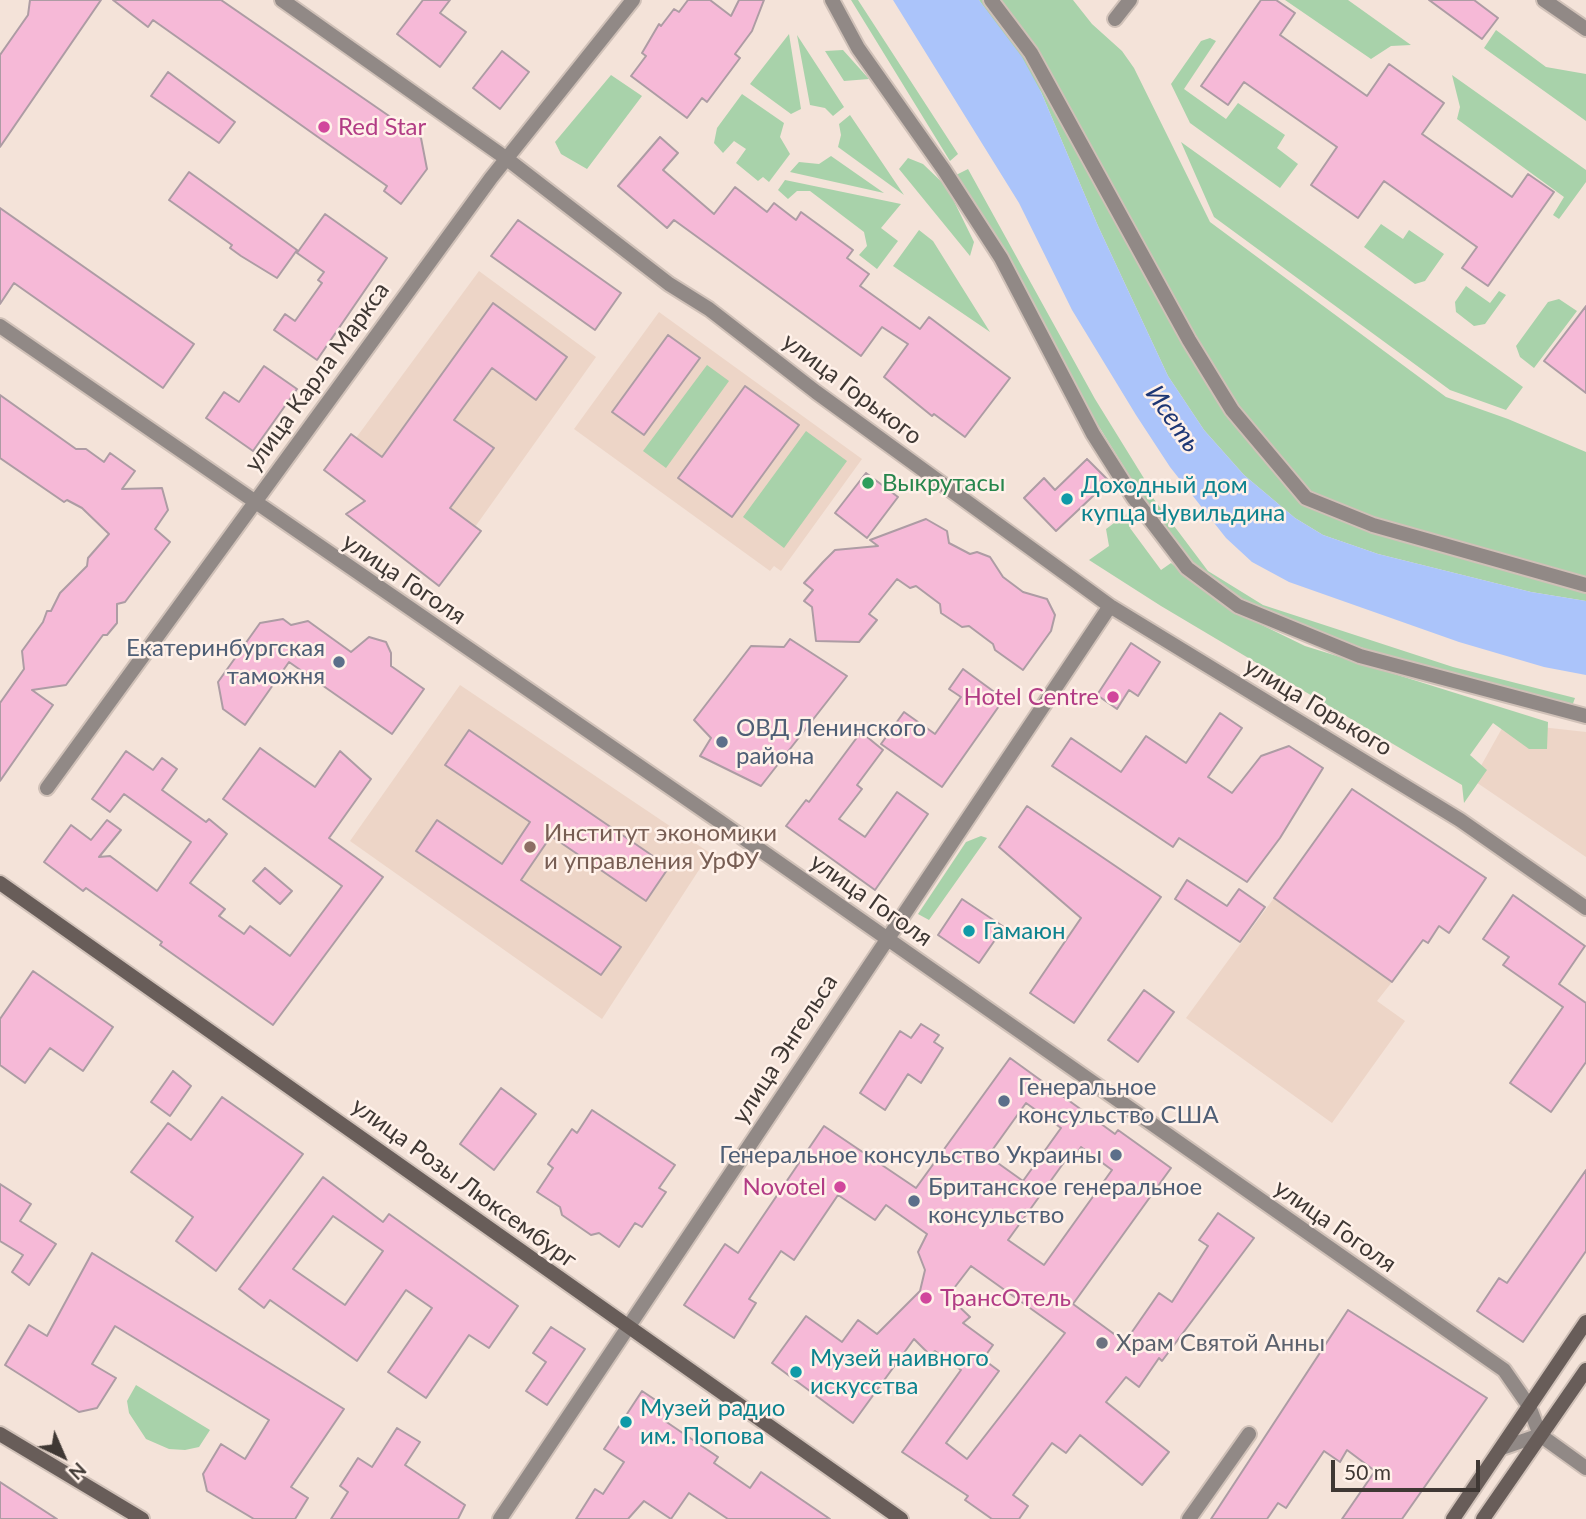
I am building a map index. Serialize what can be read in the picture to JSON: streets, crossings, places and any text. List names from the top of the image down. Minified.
{"streets":{"main road":["улица Розы Люксембург"],"street":["улица Карла Маркса","улица Горького","улица Гоголя","улица Энгельса"]},"crossings":[["улица Карла Маркса","улица Горького"],["улица Карла Маркса","улица Гоголя"],["улица Горького","улица Энгельса"],["улица Гоголя","улица Энгельса"],["улица Энгельса","улица Розы Люксембург"]],"water":["Исеть"],"places":["Red Star","Выкрутасы","Доходный дом купца Чувильдина","Екатеринбургская таможня","Hotel Centre","ОВД Ленинского района","Институт экономики и управления УрФУ","Гамаюн","Генеральное консульство США","Генеральное консульство Украины","Novotel","Британское генеральное консульство","ТрансОтель","Храм Святой Анны","Музей наивного искусства","Музей радио им. Попова"],"scale_bar":"50 m","north":"bottom right"}
